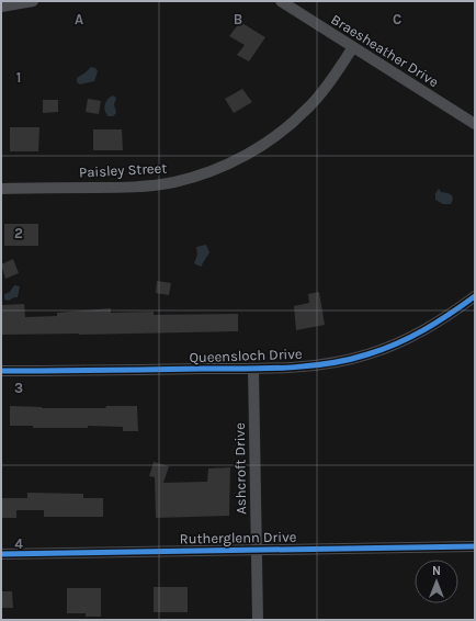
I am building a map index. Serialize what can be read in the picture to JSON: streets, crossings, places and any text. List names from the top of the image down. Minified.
{"streets":{"street":["Braesheather Drive","Paisley Street","Queensloch Drive","Ashcroft Drive","Rutherglenn Drive"]},"crossings":[["Braesheather Drive","Paisley Street"],["Queensloch Drive","Ashcroft Drive"],["Ashcroft Drive","Rutherglenn Drive"]],"north":"top","grid":{"columns":["A","B","C"],"rows":["1","2","3","4"]}}
